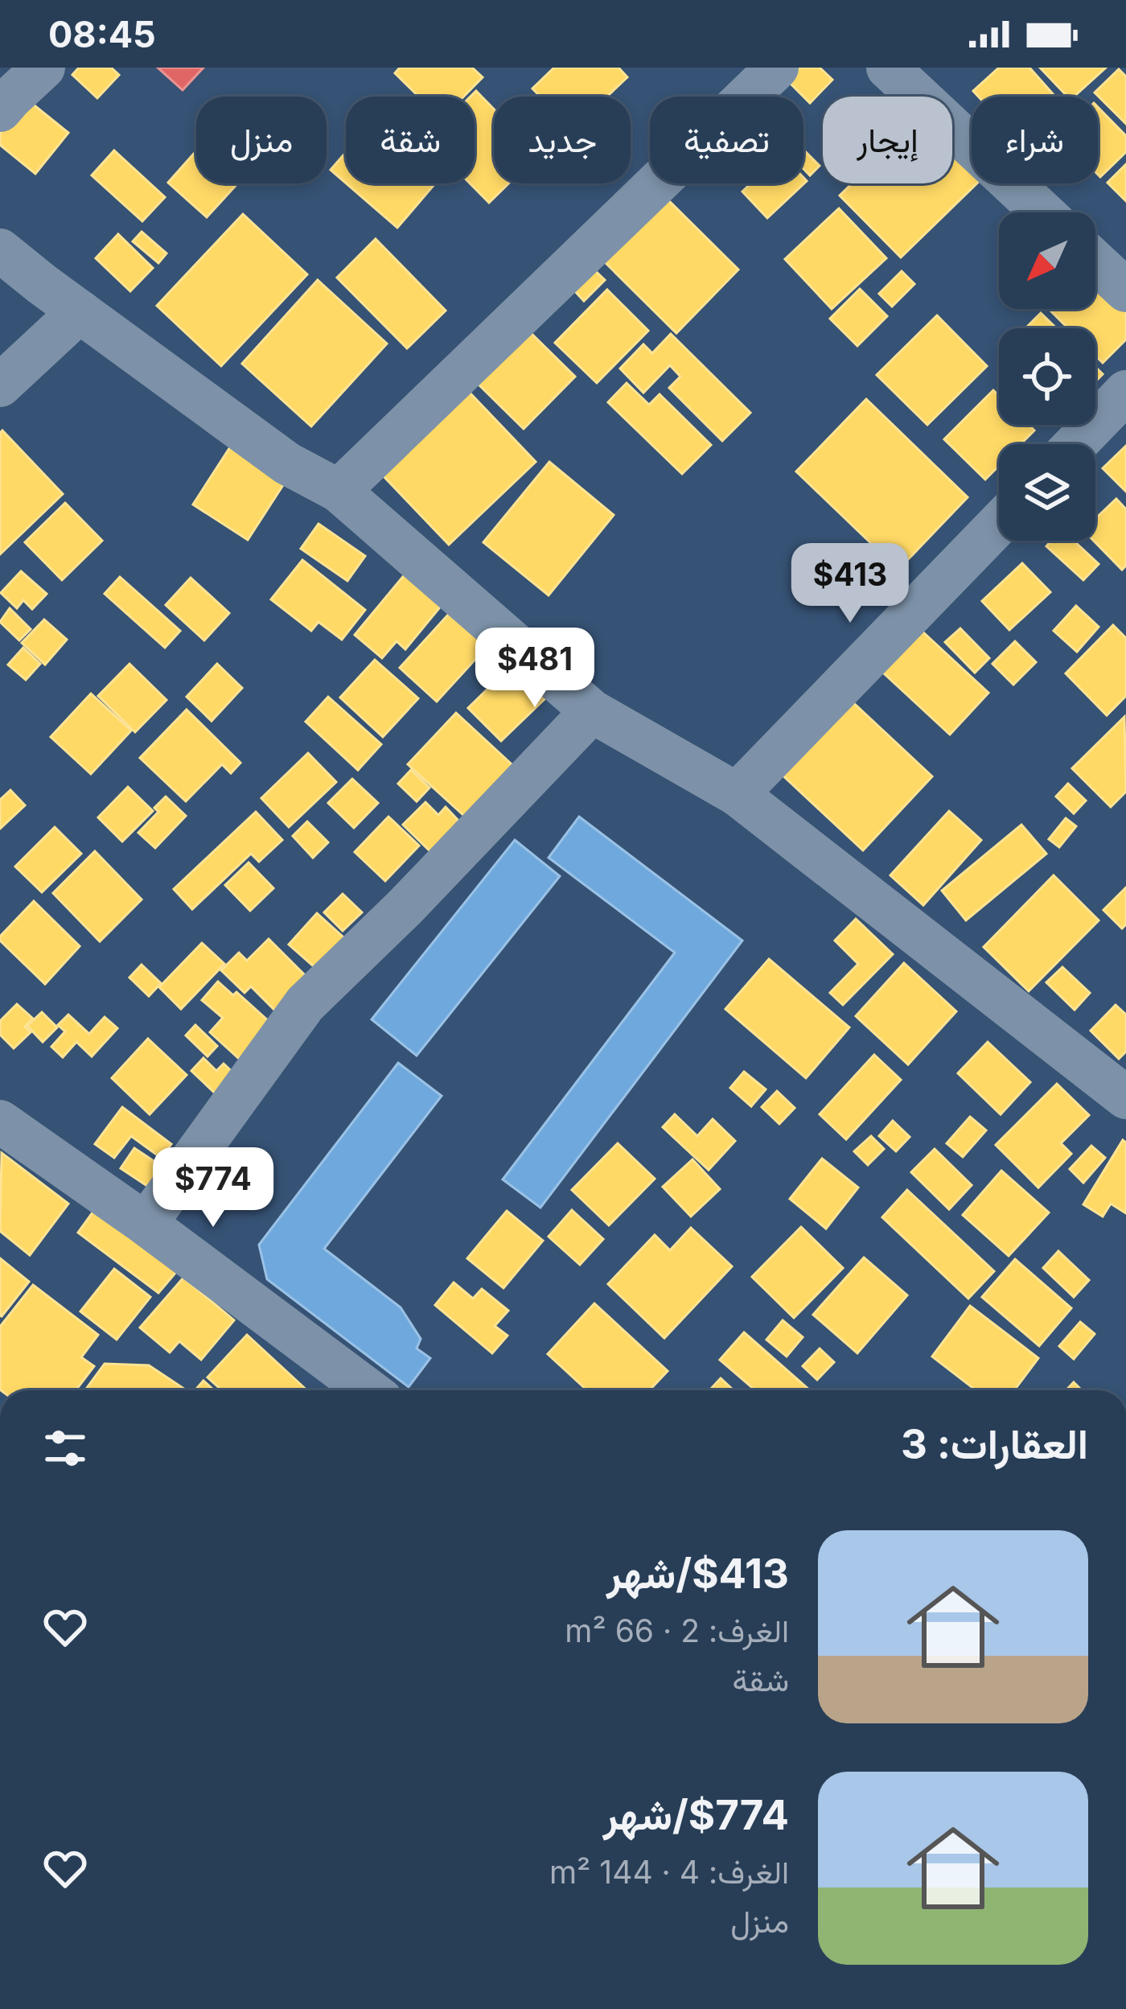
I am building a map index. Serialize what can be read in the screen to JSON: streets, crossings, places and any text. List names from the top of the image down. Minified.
{"north":"bottom left","page":{"status":"08:45","chip":["شراء","إيجار","تصفية","جديد","شقة","منزل"],"price":["$413","$481","$774"],"heading":"العقارات: 3","list":[{"name":"$413/شهر","note":"الغرف: 2 · 66 m² · شقة"},{"name":"$774/شهر","note":"الغرف: 4 · 144 m² · منزل"}]}}
